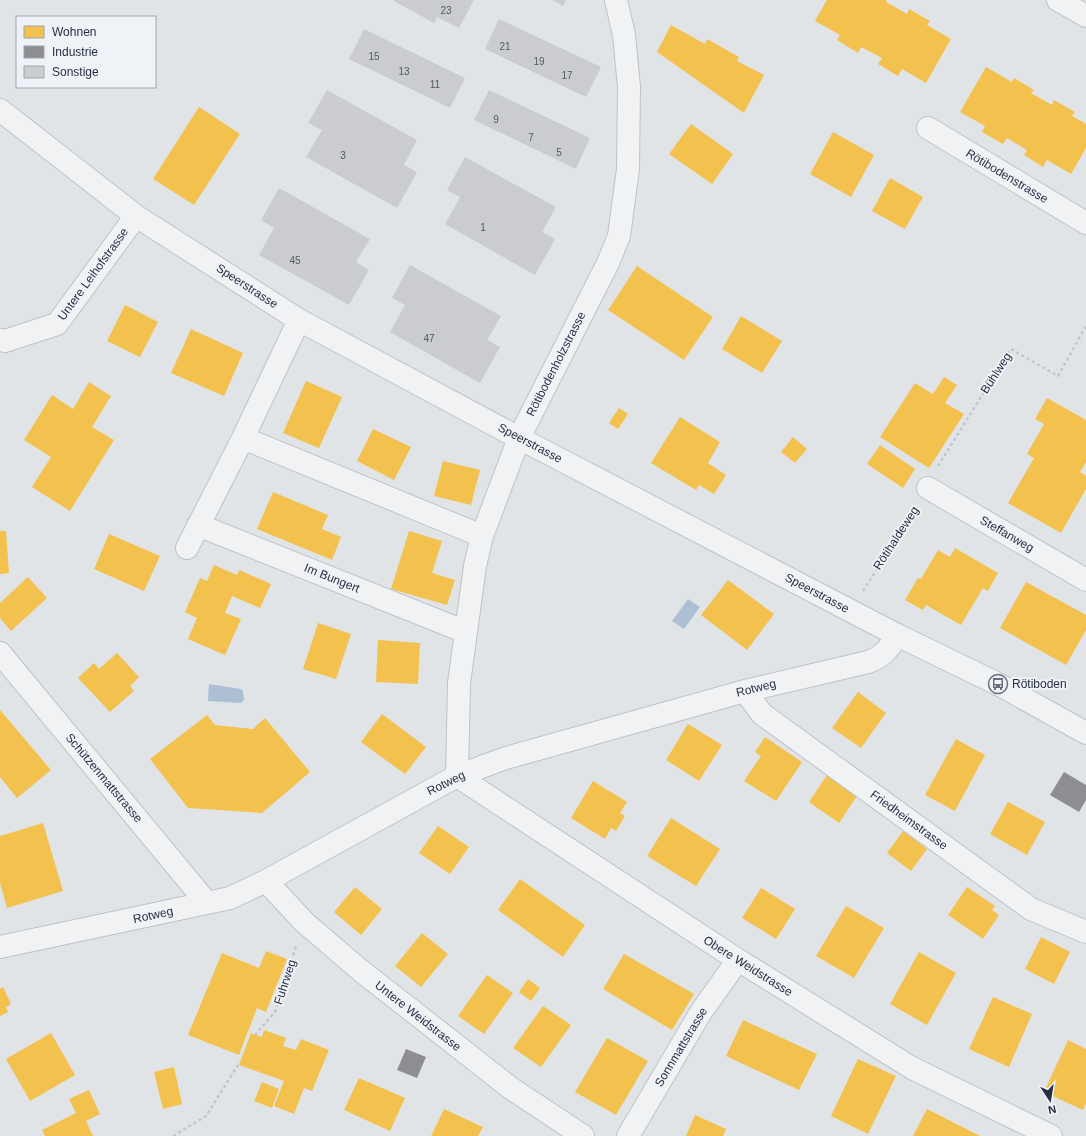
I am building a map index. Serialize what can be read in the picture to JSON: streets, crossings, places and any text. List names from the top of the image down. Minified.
{"streets":{"street":["Rötibodenstrasse","Untere Leihofstrasse","Speerstrasse","Rötibodenholzstrasse","Steffanweg","Im Bungert","Rotweg","Schützenmattstrasse","Friedheimstrasse","Obere Weidstrasse","Untere Weidstrasse","Sonnmattstrasse"],"path":["Bühlweg","Rötihaldeweg","Fuhrweg"]},"crossings":[["Untere Leihofstrasse","Speerstrasse"],["Speerstrasse","Rötibodenholzstrasse"],["Speerstrasse","Rotweg"],["Rötibodenholzstrasse","Im Bungert"],["Rötibodenholzstrasse","Rotweg"],["Rötibodenholzstrasse","Obere Weidstrasse"],["Steffanweg","Rötihaldeweg"],["Rotweg","Schützenmattstrasse"],["Rotweg","Friedheimstrasse"],["Rotweg","Obere Weidstrasse"],["Rotweg","Untere Weidstrasse"],["Obere Weidstrasse","Sonnmattstrasse"],["Fuhrweg","Untere Weidstrasse"]],"places":{"bus stop":["Rötiboden"]},"house_numbers":["23","21","15","19","13","17","11","9","7","5","3","1","45","47"],"legend":["Wohnen","Industrie","Sonstige"],"north":"bottom"}
